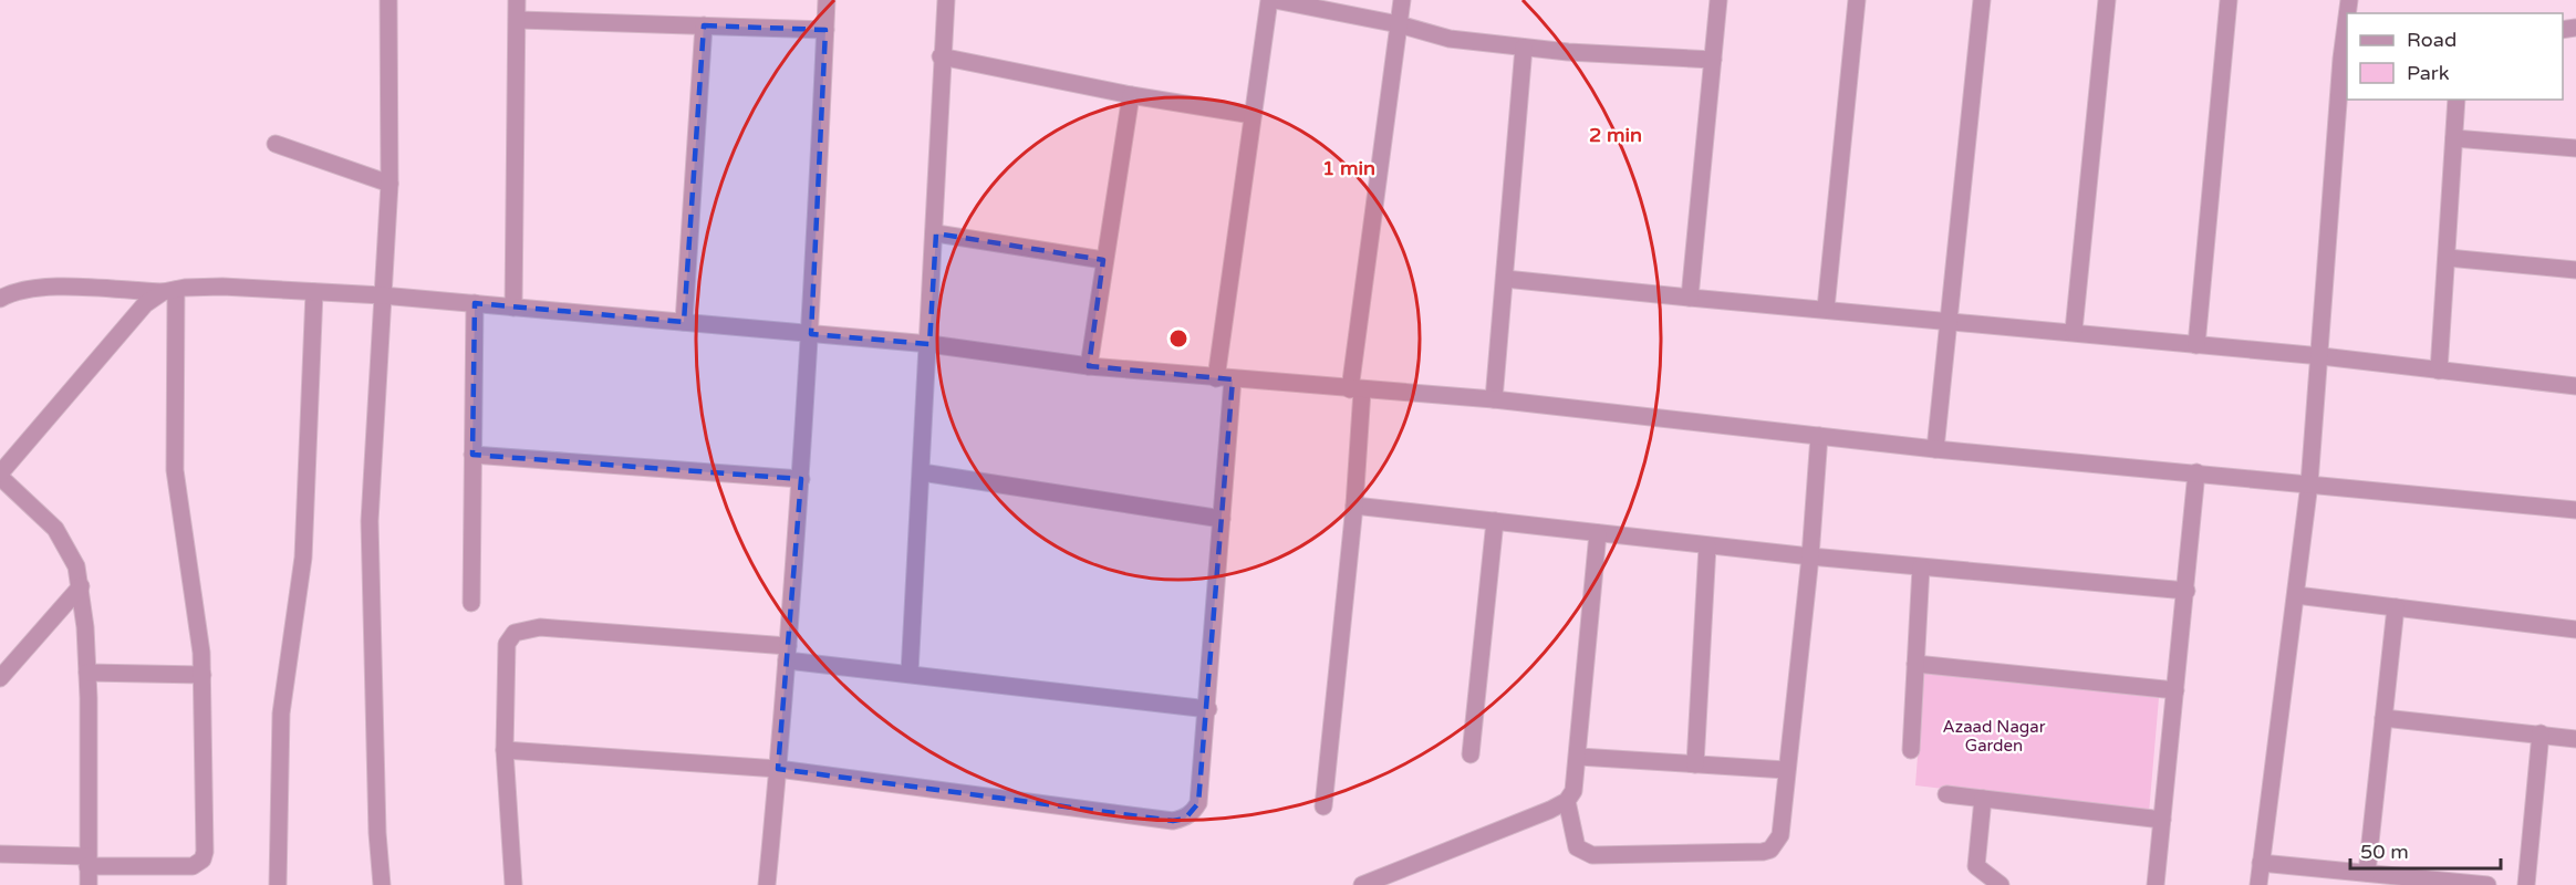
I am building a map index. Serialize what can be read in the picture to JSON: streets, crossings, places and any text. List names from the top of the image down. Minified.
{"parks":["Azaad Nagar Garden"],"legend":["Road","Park"],"scale_bar":"50 m","rings":["2 min","1 min"]}
